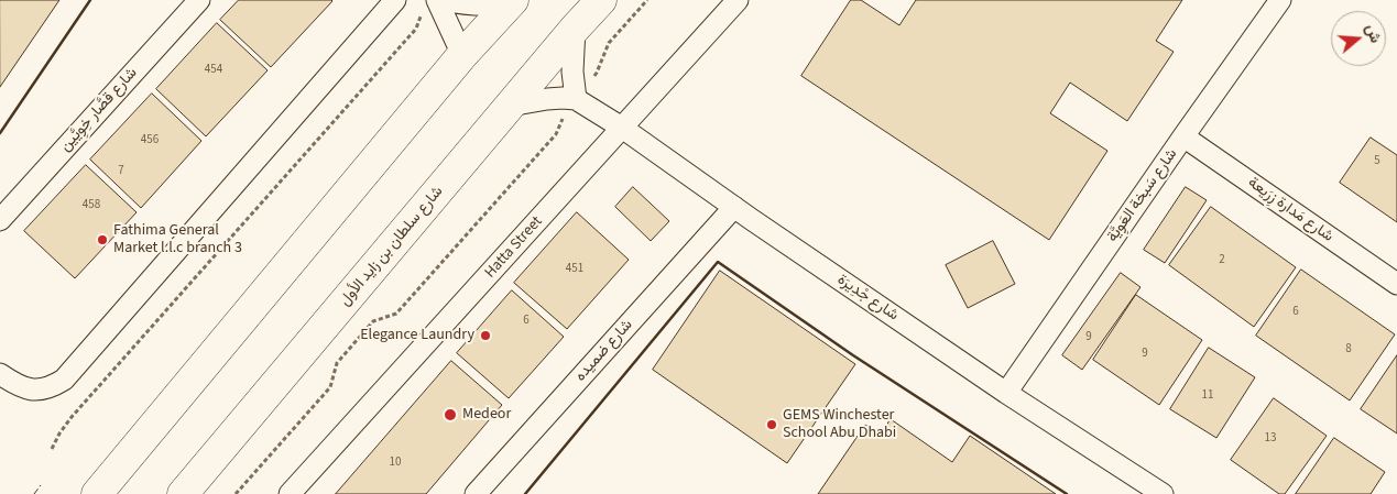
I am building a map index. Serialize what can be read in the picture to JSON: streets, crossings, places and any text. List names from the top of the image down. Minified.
{"streets":{"main road":["شارع سلطان بن زايد الأول"],"street":["شارع قصَّار خِوِيَّين","شارع سَبخة العَوِيَّة","شارع مَدارة زِرَيعة","Hatta Street","شارع جْدِيرَة","شارع ضميده"]},"crossings":[["شارع سَبخة العَوِيَّة","شارع مَدارة زِرَيعة"],["شارع سَبخة العَوِيَّة","شارع جْدِيرَة"],["Hatta Street","شارع جْدِيرَة"],["شارع جْدِيرَة","شارع ضميده"]],"places":["Fathima General Market l.l.c branch 3","Elegance Laundry","Medeor","GEMS Winchester School Abu Dhabi"],"house_numbers":["454","456","5","7","458","2","451","6","6","9","8","9","11","13","10"],"north":"right"}
